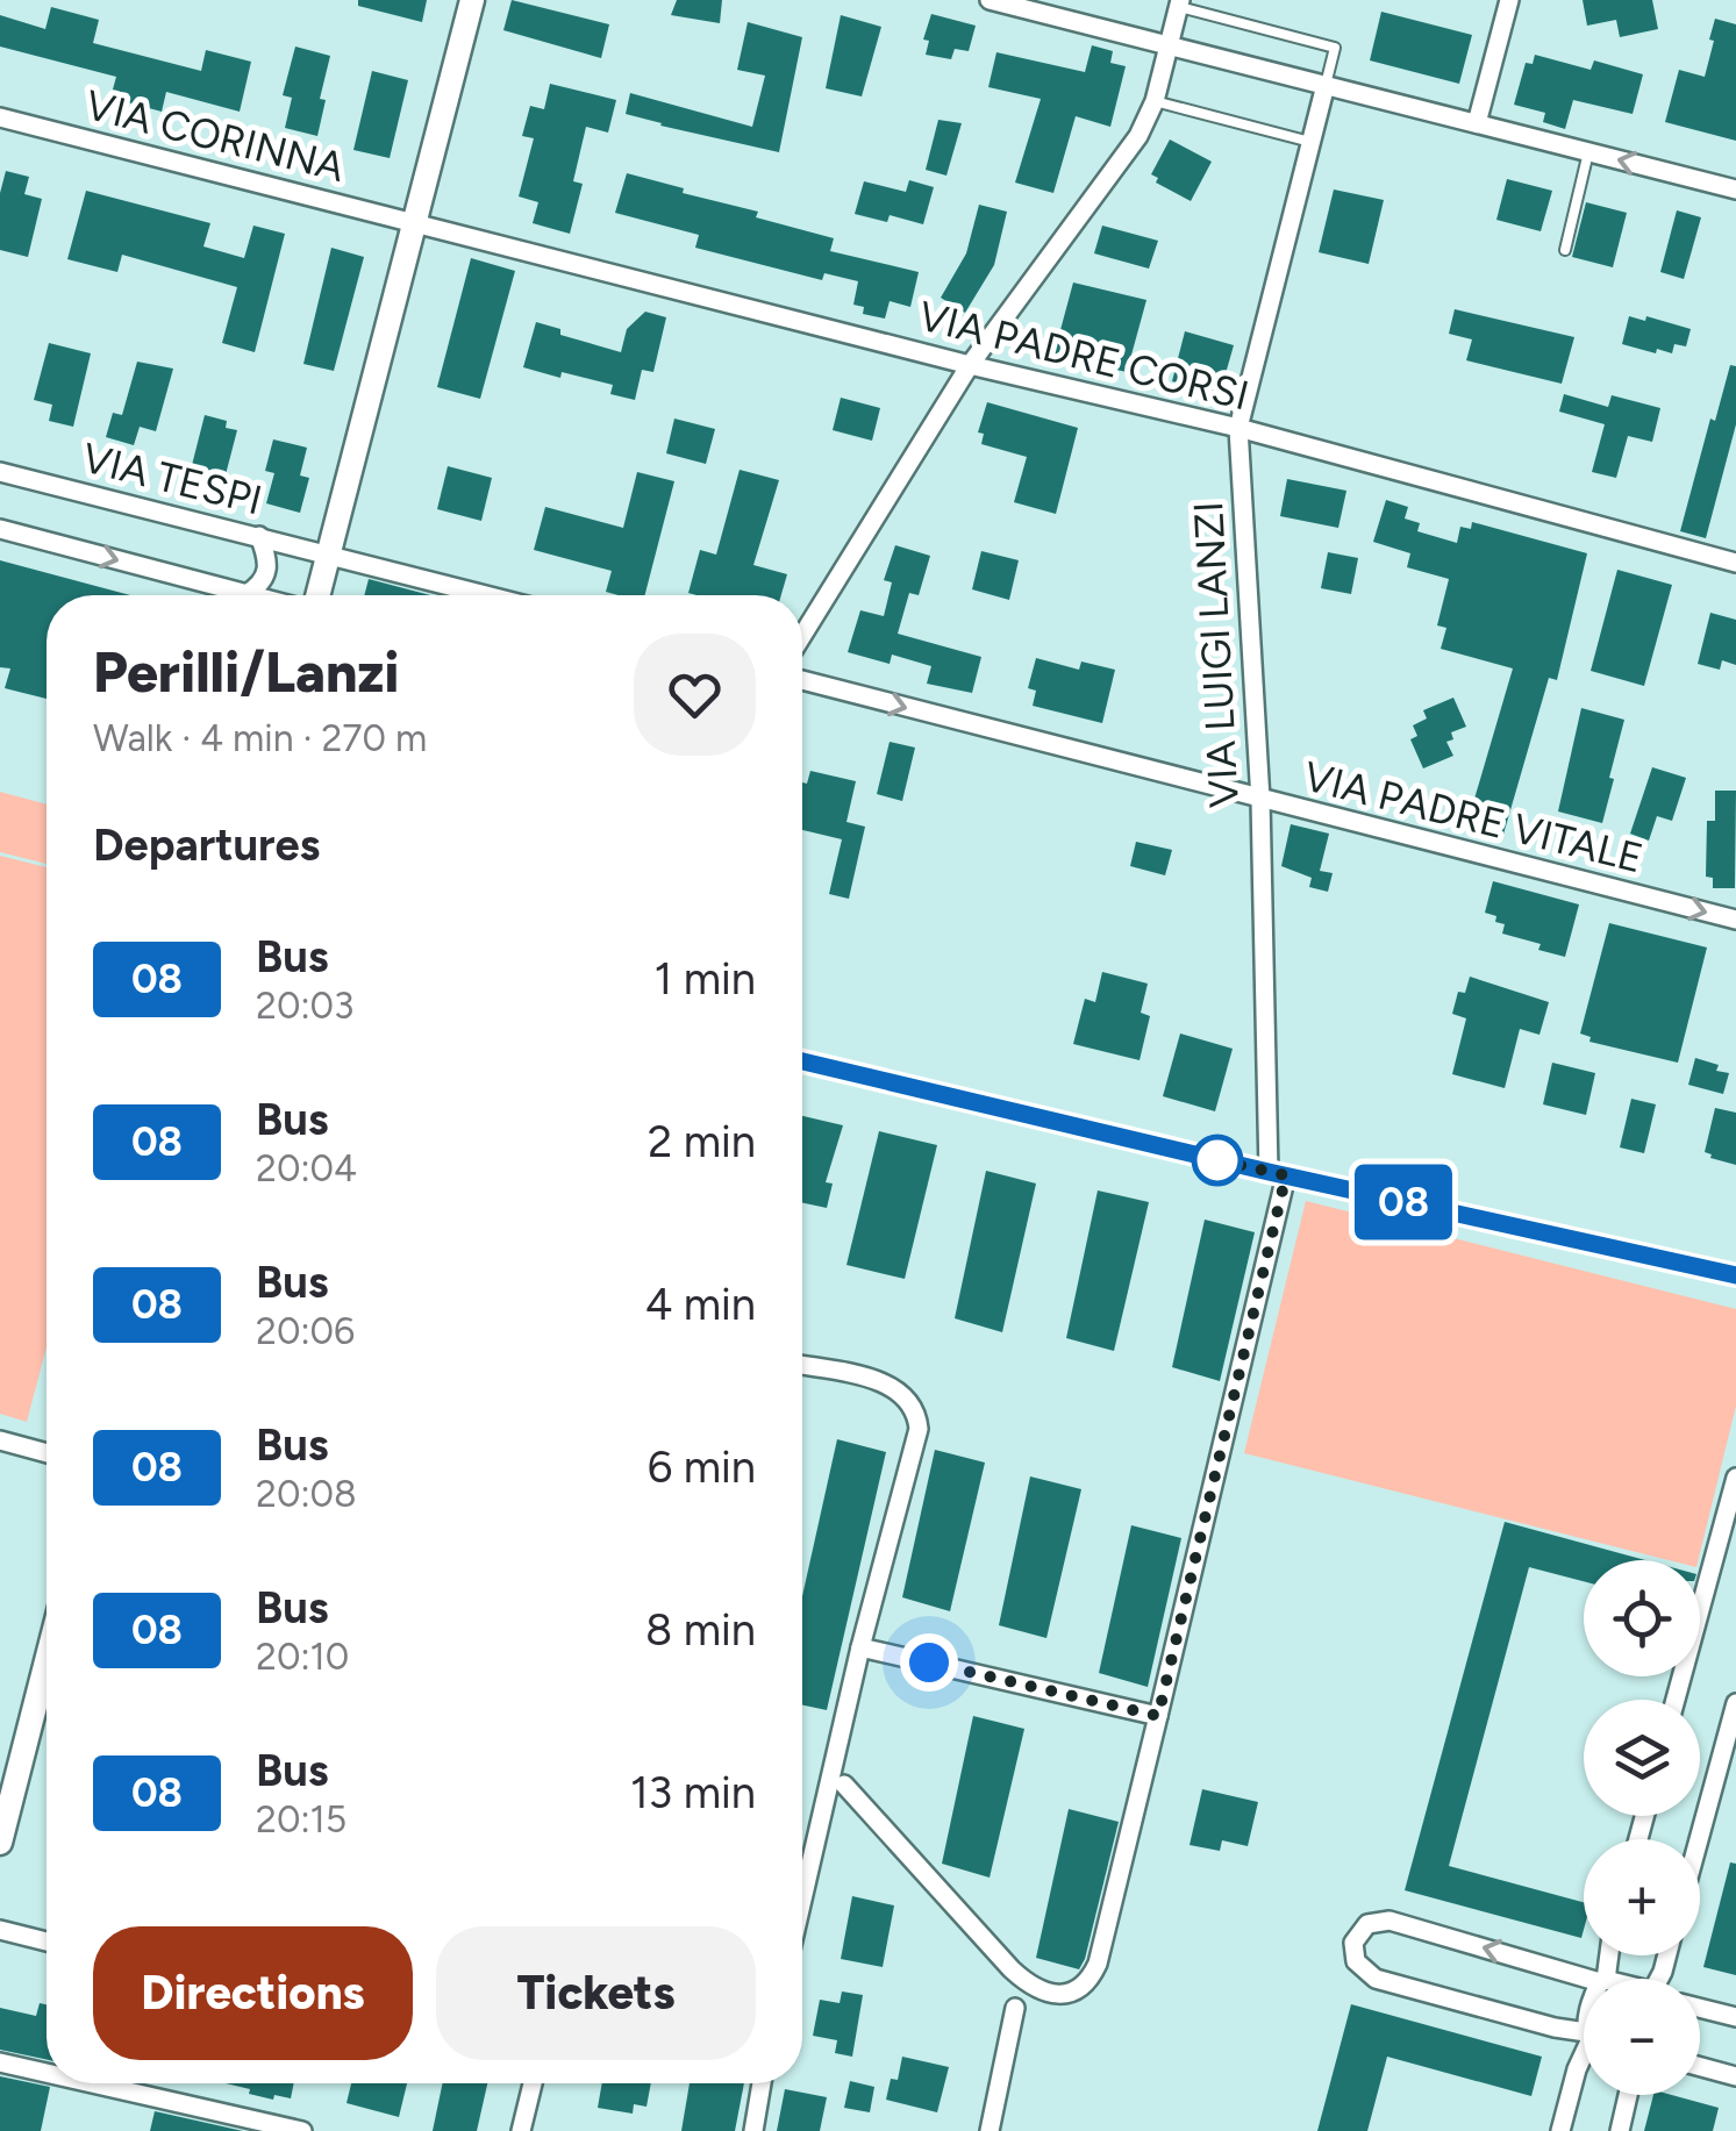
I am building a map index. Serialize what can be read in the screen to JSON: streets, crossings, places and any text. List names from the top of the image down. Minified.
{"streets":{"street":["VIA CORINNA","VIA PADRE CORSI","VIA TESPI","VIA LUIGI LANZI","VIA PADRE VITALE"]},"crossings":[["VIA CORINNA","VIA PADRE CORSI"],["VIA PADRE CORSI","VIA LUIGI LANZI"],["VIA LUIGI LANZI","VIA PADRE VITALE"]],"one_way":["VIA PADRE VITALE"],"lines":["bus line 08"],"page":{"on_map":"08","heading":[["Perilli/Lanzi","Walk · 4 min · 270 m"],"Departures"],"list":[{"mark":"08","name":"Bus","note":"20:03","value":"1 min"},{"mark":"08","name":"Bus","note":"20:04","value":"2 min"},{"mark":"08","name":"Bus","note":"20:06","value":"4 min"},{"mark":"08","name":"Bus","note":"20:08","value":"6 min"},{"mark":"08","name":"Bus","note":"20:10","value":"8 min"},{"mark":"08","name":"Bus","note":"20:15","value":"13 min"}],"map_buttons":["+","−"],"buttons":["Directions","Tickets"]}}
